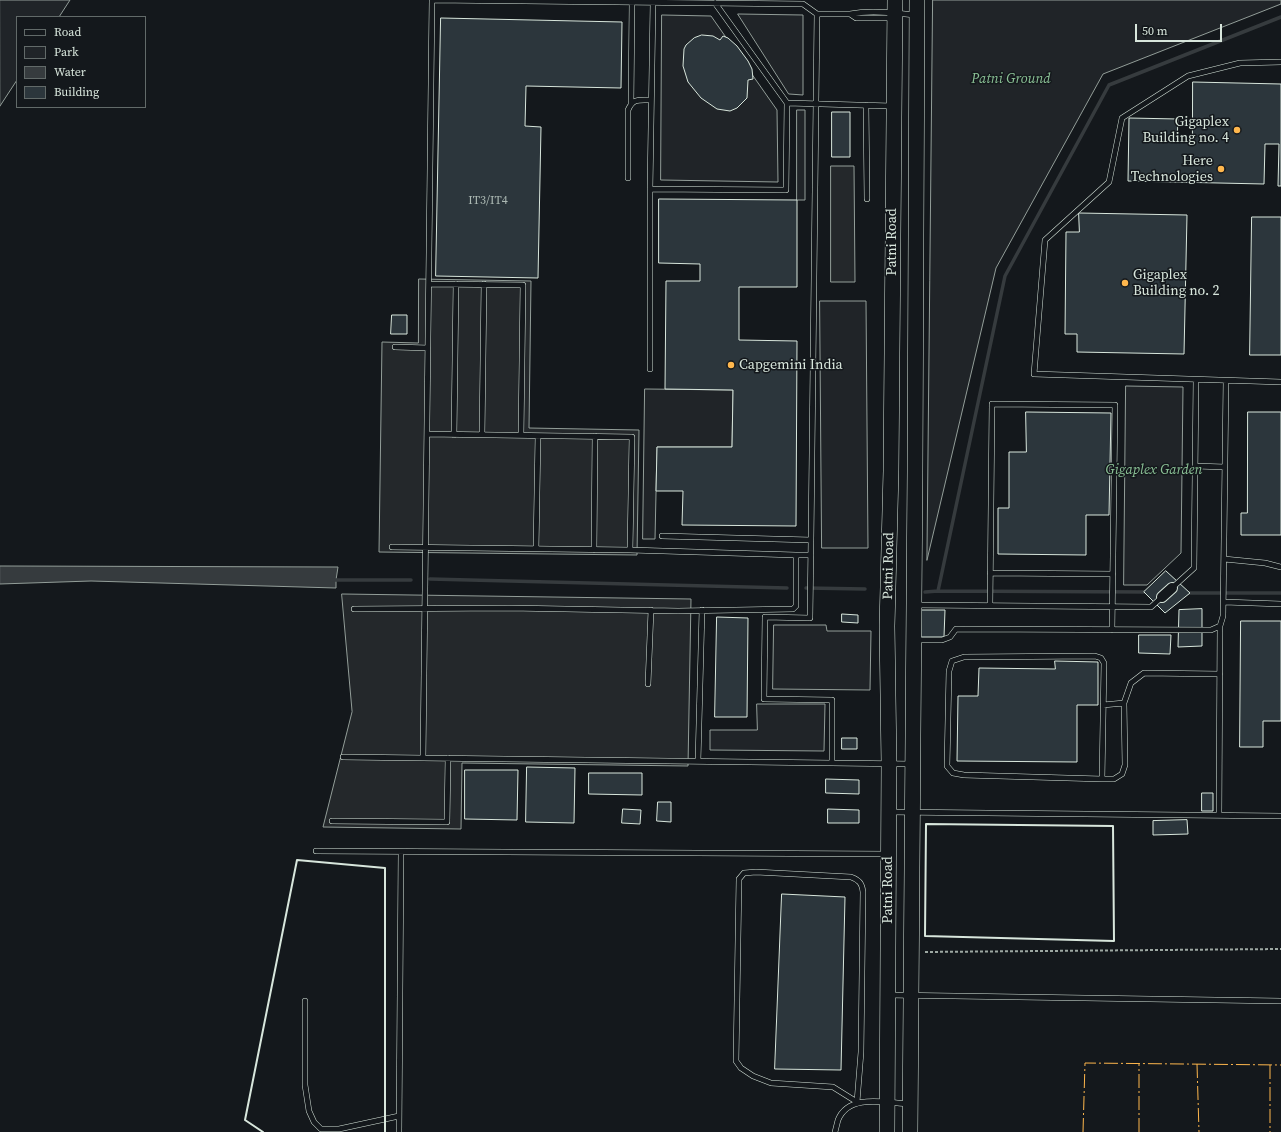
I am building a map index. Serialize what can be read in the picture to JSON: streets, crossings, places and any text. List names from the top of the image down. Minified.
{"streets":{"main road":["Patni Road"]},"parks":["Patni Ground","Gigaplex Garden"],"places":["Gigaplex Building no. 4","Here Technologies","Gigaplex Building no. 2","Capgemini India"],"house_numbers":["IT3/IT4"],"legend":["Road","Park","Water","Building"],"scale_bar":"50 m"}
